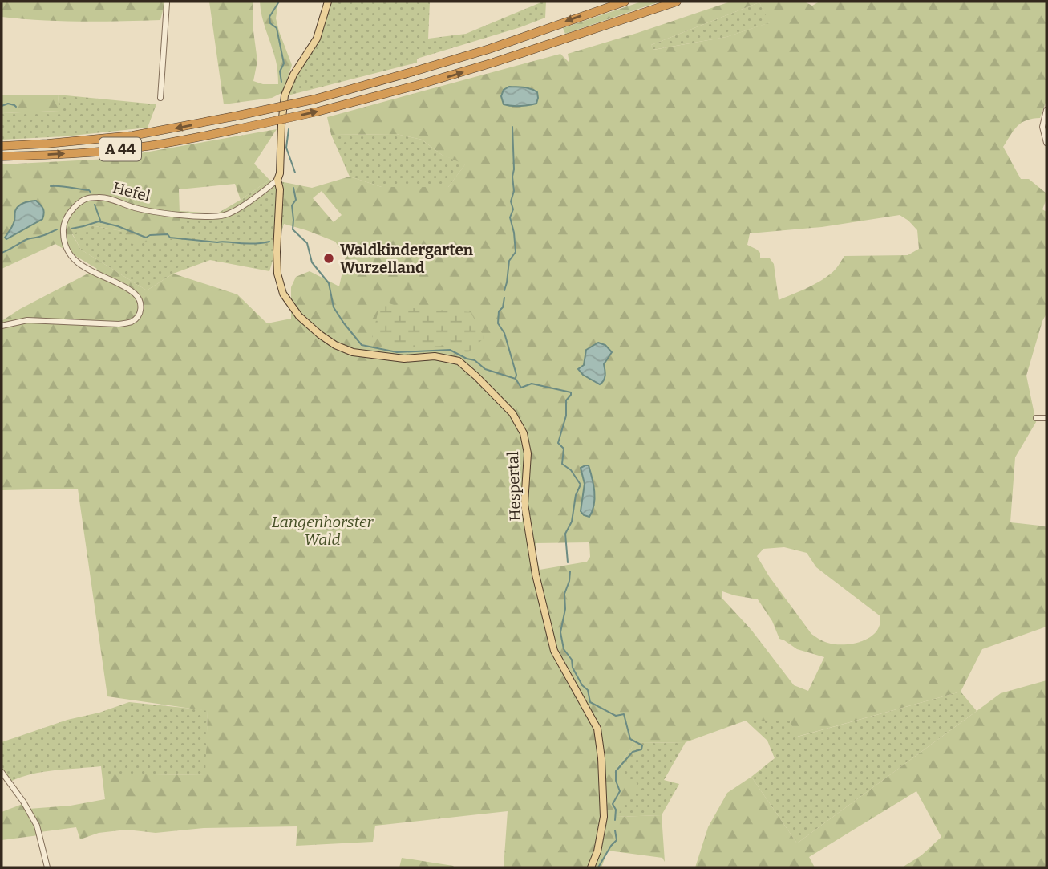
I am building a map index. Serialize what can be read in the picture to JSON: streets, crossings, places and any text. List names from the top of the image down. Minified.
{"streets":{"highway":["A 44"],"main road":["Hespertal"],"street":["Hefel"]},"crossings":[["Hefel","Hespertal"]],"parks":["Langenhorster Wald"],"places":["Waldkindergarten Wurzelland"]}
